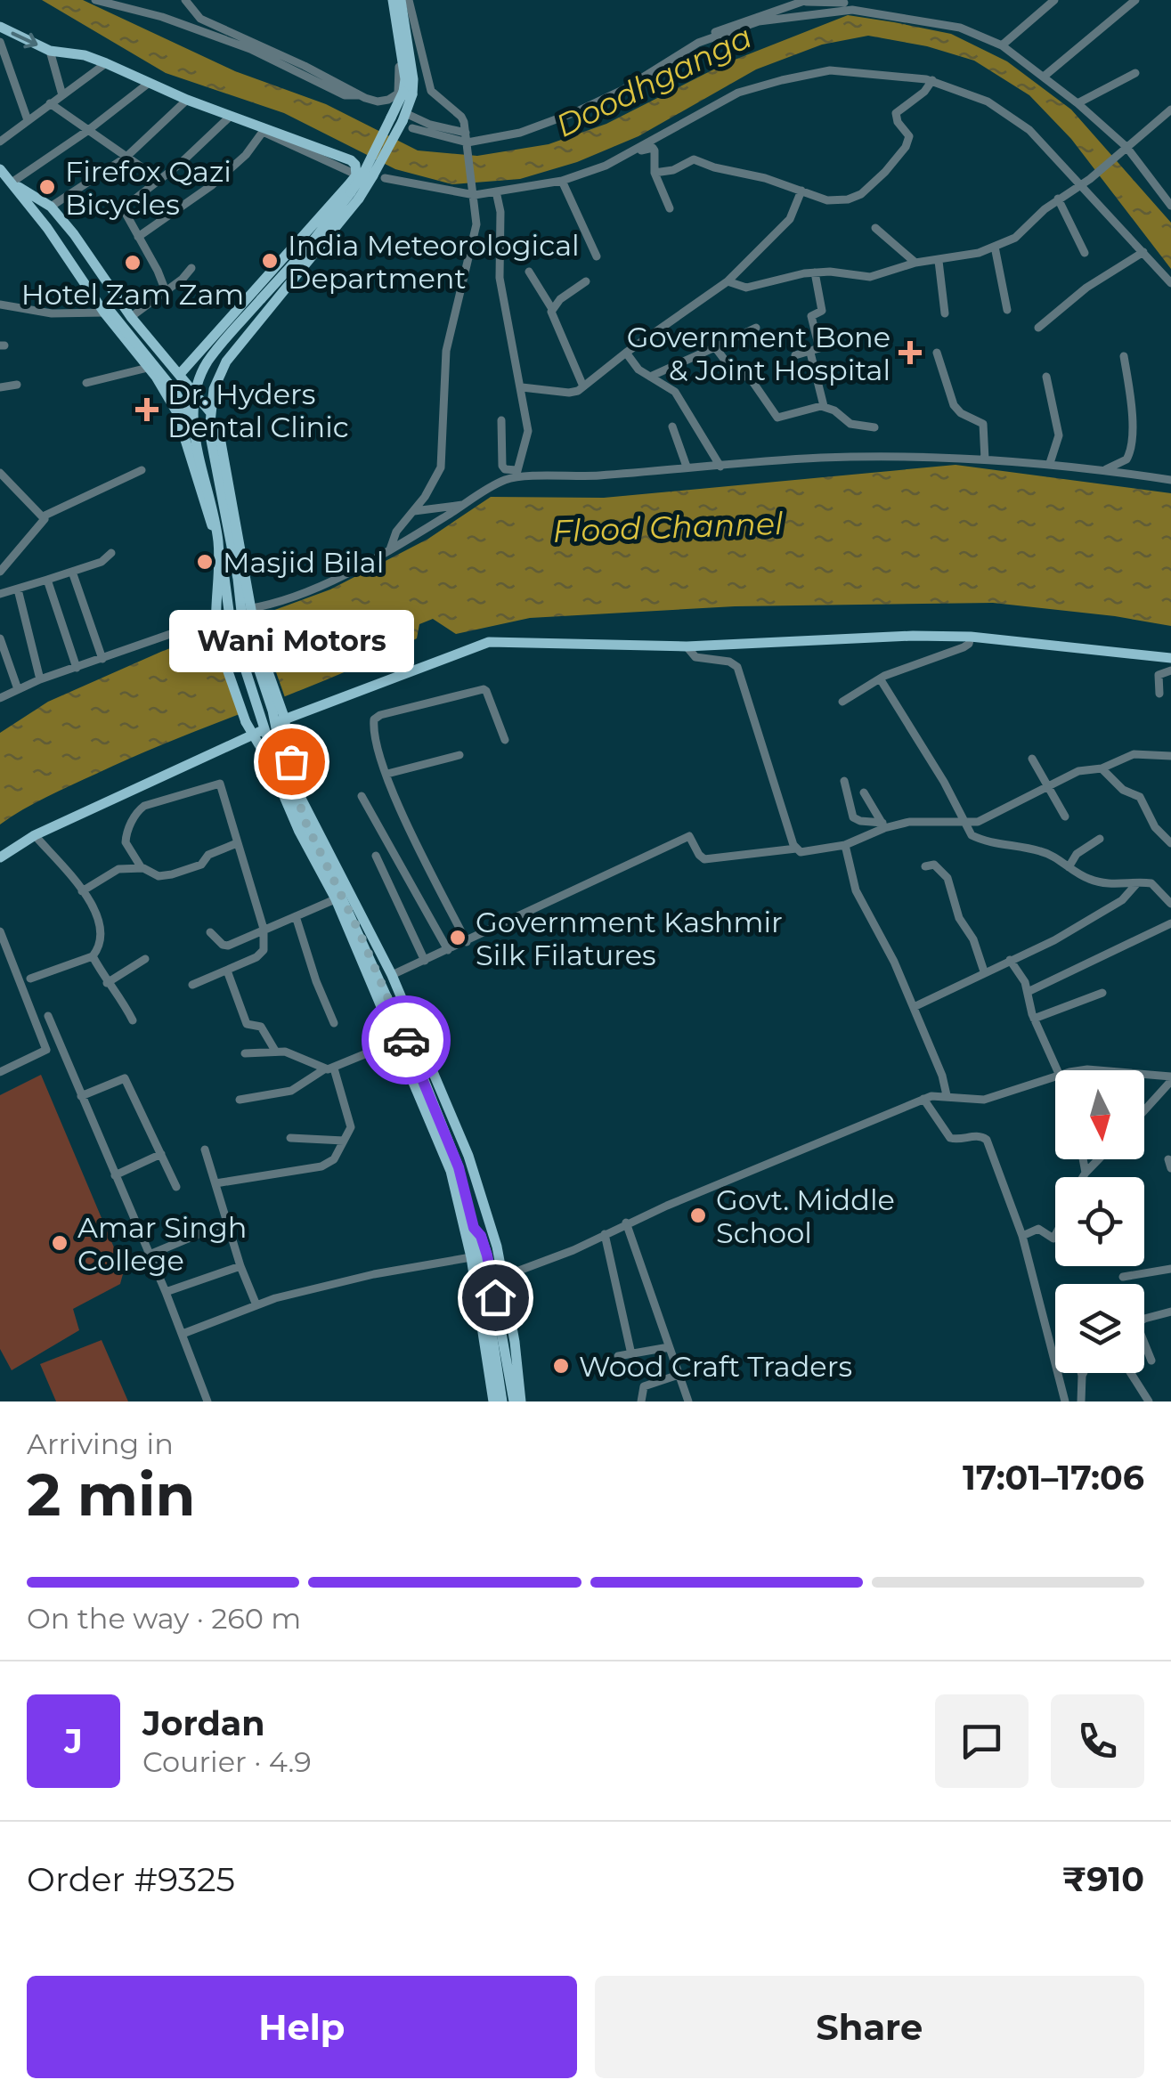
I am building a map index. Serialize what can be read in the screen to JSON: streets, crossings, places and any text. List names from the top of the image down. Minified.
{"water":["Doodhganga","Flood Channel"],"places":{"other":["Firefox Qazi Bicycles","India Meteorological Department","Hotel Zam Zam","Masjid Bilal","Wani Motors","Government Kashmir Silk Filatures","Govt. Middle School","Amar Singh College","Wood Craft Traders"],"health":["Government Bone & Joint Hospital","Dr. Hyders Dental Clinic"]},"north":"bottom","page":{"bubble":"Wani Motors","heading":["2 min","Arriving in","17:01–17:06"],"panel":["Jordan","Courier · 4.9","Order #9325","₹910"],"bar":"On the way · 260 m","round":"J","buttons":["Help","Share"]}}
